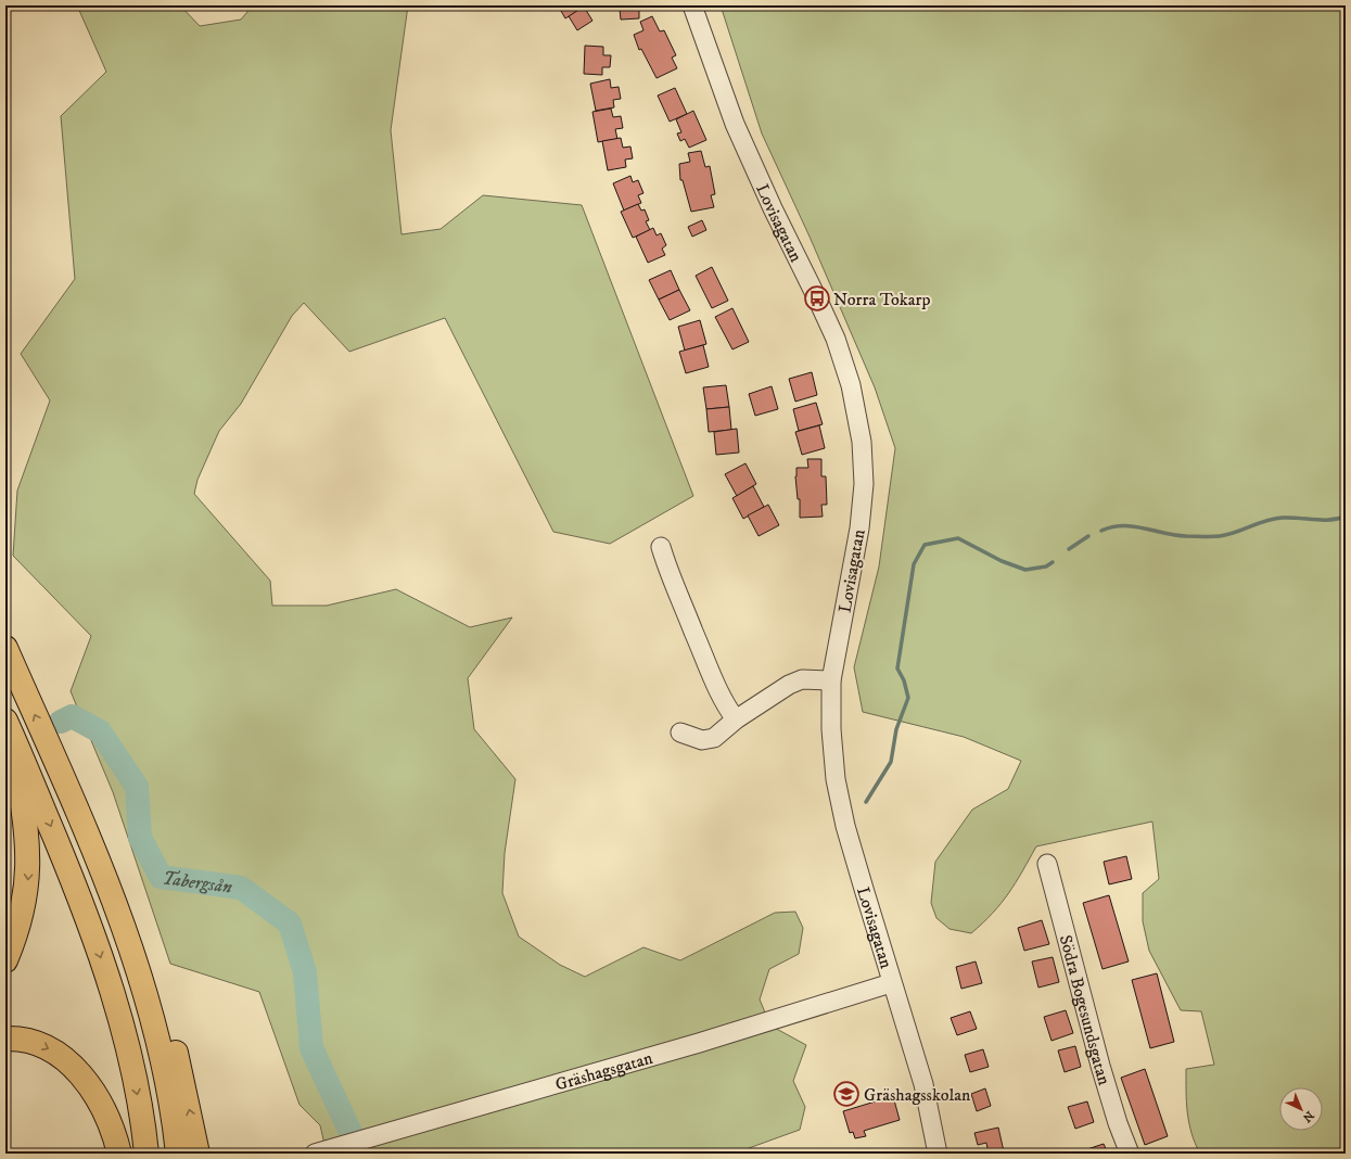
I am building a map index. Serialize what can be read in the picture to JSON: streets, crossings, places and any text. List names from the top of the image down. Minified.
{"streets":{"street":["Lovisagatan","Södra Bogesundsgatan","Gräshagsgatan"]},"crossings":[["Lovisagatan","Gräshagsgatan"]],"water":["Tabergsån"],"places":{"bus stop":["Norra Tokarp"],"school or university":["Gräshagsskolan"]},"north":"bottom right"}
